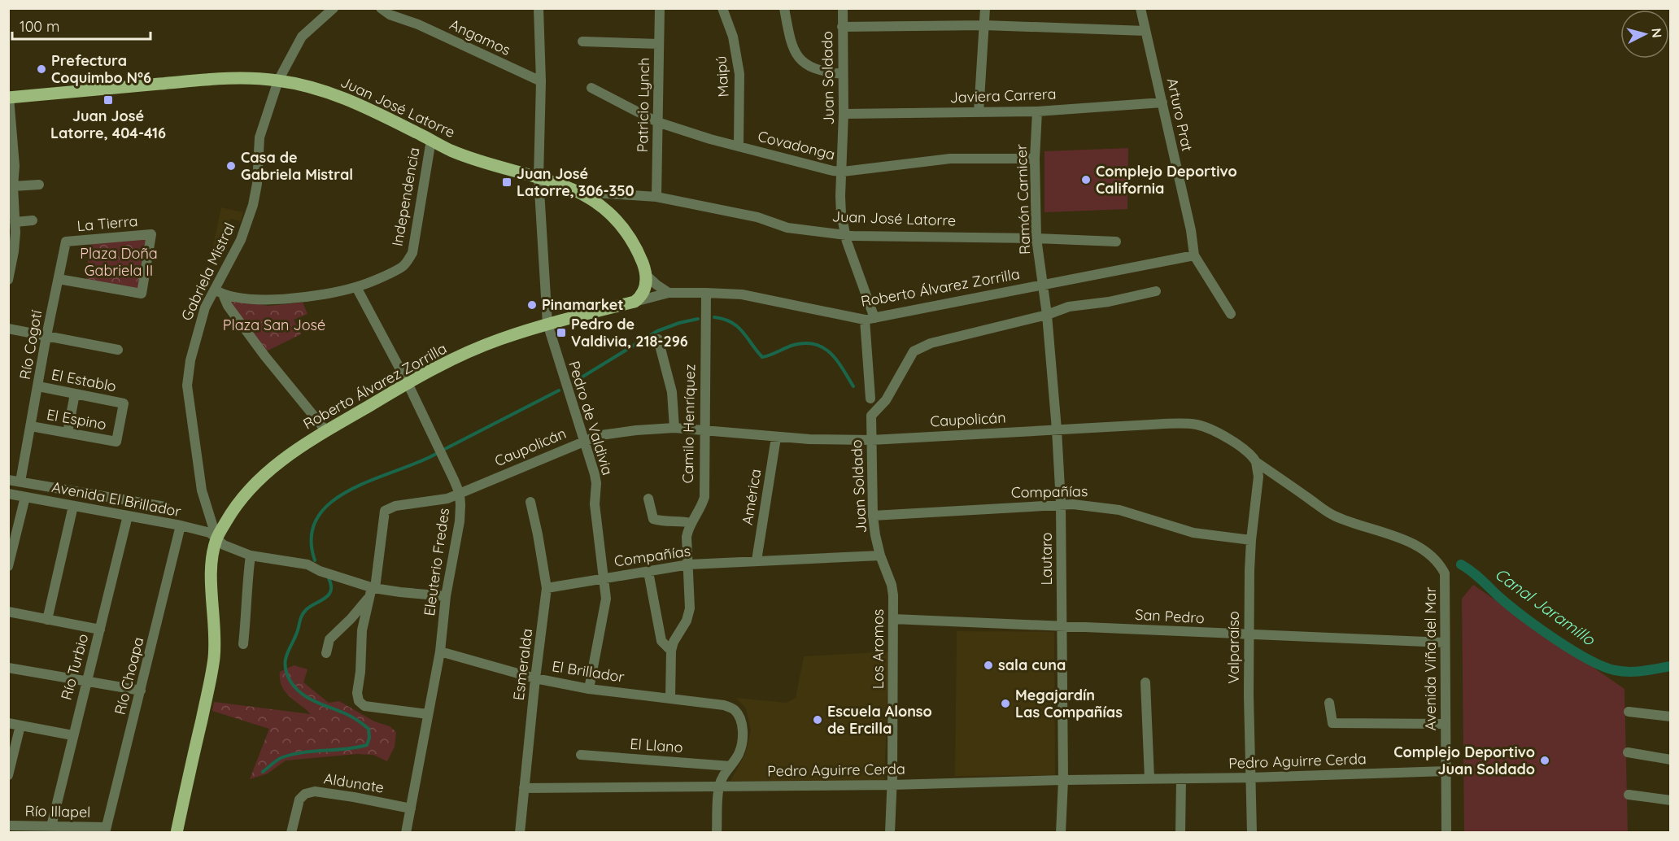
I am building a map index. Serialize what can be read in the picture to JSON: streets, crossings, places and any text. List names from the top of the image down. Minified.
{"streets":{"main road":["Juan José Latorre","Roberto Álvarez Zorrilla"],"street":["Angamos","Maipú","Juan Soldado","Javiera Carrera","Patricio Lynch","Arturo Prat","Covadonga","Independencia","Ramón Carnicer","La Tierra","Gabriela Mistral","Río Cogotí","El Establo","Pedro de Valdivia","El Espino","Caupolicán","Camilo Henríquez","Compañías","América","Avenida El Brillador","Lautaro","Eleuterio Fredes","San Pedro","Valparaíso","Los Aromos","Avenida Viña del Mar","Esmeralda","Río Turbio","El Brillador","Río Choapa","El Llano","Pedro Aguirre Cerda","Aldunate","Río Illapel"]},"crossings":[["Angamos","Pedro de Valdivia"],["Maipú","Covadonga"],["Juan Soldado","Javiera Carrera"],["Juan Soldado","Juan José Latorre"],["Juan Soldado","Covadonga"],["Juan Soldado","Roberto Álvarez Zorrilla"],["Juan Soldado","Caupolicán"],["Juan Soldado","Compañías"],["Juan Soldado","Lautaro"],["Juan Soldado","Los Aromos"],["Javiera Carrera","Arturo Prat"],["Javiera Carrera","Ramón Carnicer"],["Patricio Lynch","Juan José Latorre"],["Patricio Lynch","Covadonga"],["Juan José Latorre","Independencia"],["Juan José Latorre","Ramón Carnicer"],["Juan José Latorre","Gabriela Mistral"],["Juan José Latorre","Pedro de Valdivia"],["Arturo Prat","Roberto Álvarez Zorrilla"],["Covadonga","Ramón Carnicer"],["Independencia","Gabriela Mistral"],["Independencia","Eleuterio Fredes"],["Ramón Carnicer","Roberto Álvarez Zorrilla"],["Ramón Carnicer","Lautaro"],["La Tierra","Río Cogotí"],["Gabriela Mistral","Roberto Álvarez Zorrilla"],["Gabriela Mistral","Avenida El Brillador"],["Roberto Álvarez Zorrilla","Pedro de Valdivia"],["Roberto Álvarez Zorrilla","Camilo Henríquez"],["Roberto Álvarez Zorrilla","Avenida El Brillador"],["Roberto Álvarez Zorrilla","Lautaro"],["Roberto Álvarez Zorrilla","Eleuterio Fredes"],["Río Cogotí","El Establo"],["Río Cogotí","El Espino"],["Río Cogotí","Avenida El Brillador"],["El Establo","El Espino"],["Pedro de Valdivia","Caupolicán"],["Pedro de Valdivia","Compañías"],["Pedro de Valdivia","El Brillador"],["Caupolicán","Camilo Henríquez"],["Caupolicán","América"],["Caupolicán","Lautaro"],["Caupolicán","Eleuterio Fredes"],["Caupolicán","Valparaíso"],["Caupolicán","Avenida Viña del Mar"],["Camilo Henríquez","Compañías"],["Camilo Henríquez","El Brillador"],["Compañías","América"],["Compañías","Lautaro"],["Compañías","Valparaíso"],["Compañías","Los Aromos"],["Compañías","Esmeralda"],["Avenida El Brillador","Río Turbio"],["Avenida El Brillador","Río Choapa"],["Lautaro","San Pedro"],["Lautaro","Pedro Aguirre Cerda"],["Eleuterio Fredes","El Brillador"],["Eleuterio Fredes","Aldunate"],["San Pedro","Valparaíso"],["San Pedro","Los Aromos"],["San Pedro","Avenida Viña del Mar"],["Valparaíso","Pedro Aguirre Cerda"],["Los Aromos","Pedro Aguirre Cerda"],["Avenida Viña del Mar","Pedro Aguirre Cerda"],["Esmeralda","El Brillador"],["Esmeralda","Pedro Aguirre Cerda"],["Río Turbio","Río Illapel"],["El Brillador","El Llano"],["Río Choapa","Río Illapel"]],"water":["Canal Jaramillo"],"parks":["Plaza Doña Gabriela II","Plaza San José"],"places":{"other":["Prefectura Coquimbo N°6","Casa de Gabriela Mistral","Complejo Deportivo California","Pinamarket","sala cuna","Megajardín Las Compañías","Escuela Alonso de Ercilla","Complejo Deportivo Juan Soldado"],"transit":["Juan José Latorre, 404-416","Juan José Latorre, 306-350","Pedro de Valdivia, 218-296"]},"scale_bar":"100 m","north":"right"}
